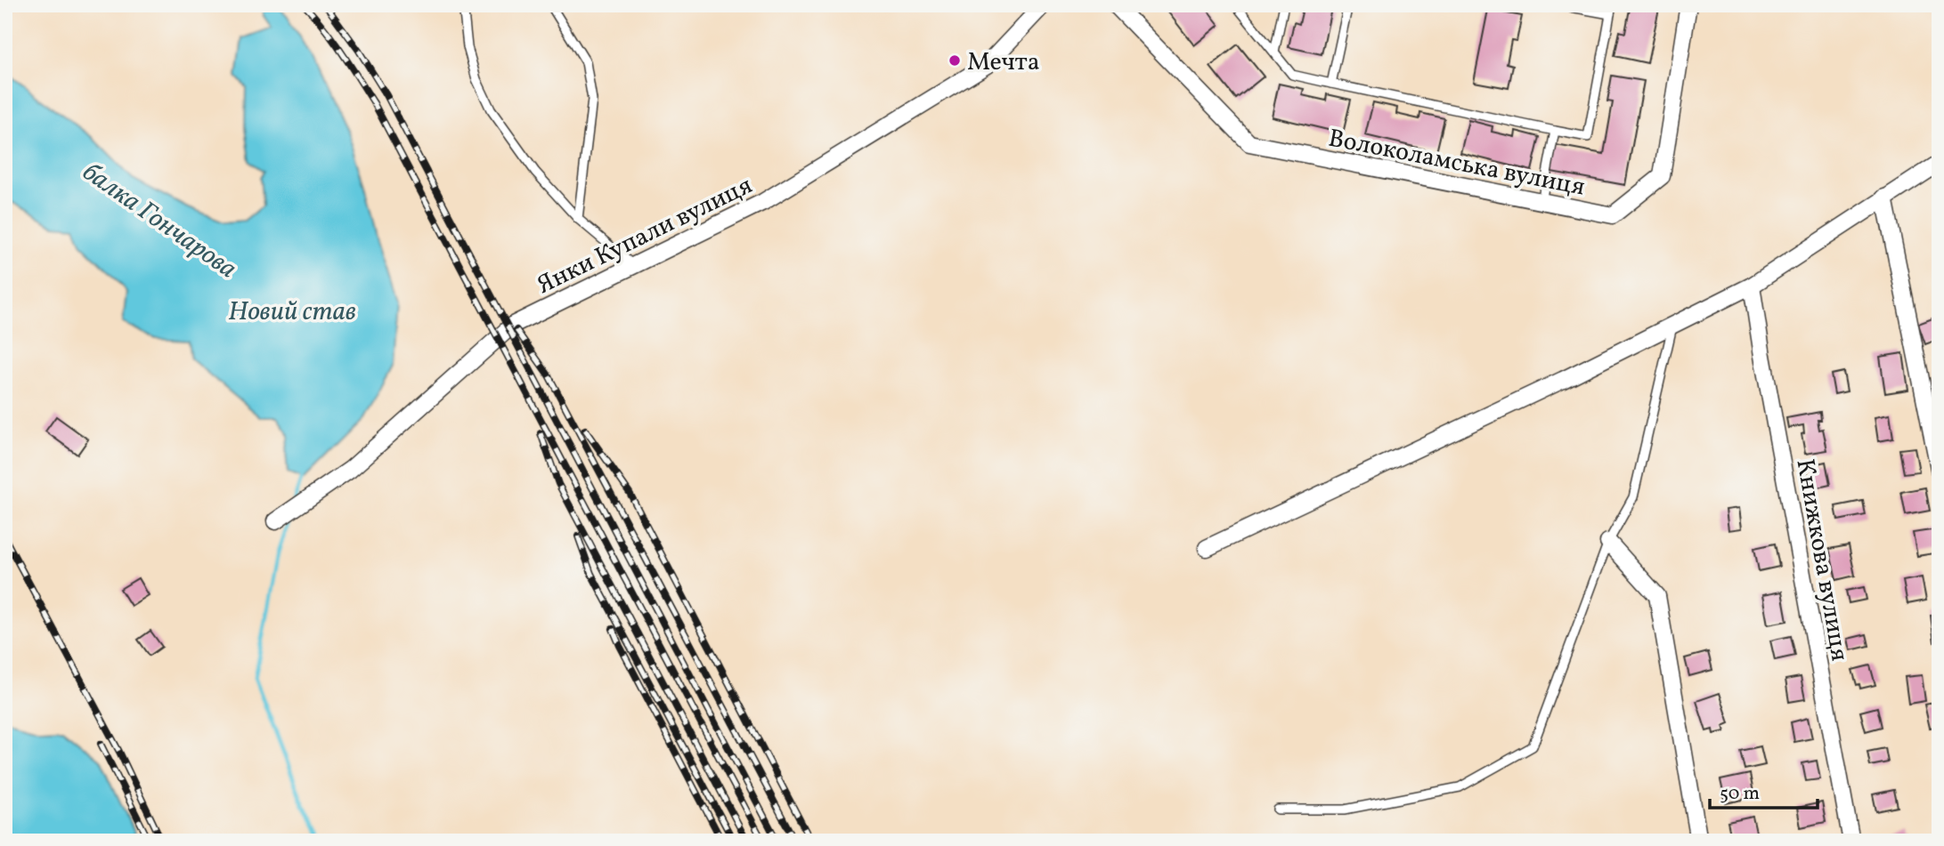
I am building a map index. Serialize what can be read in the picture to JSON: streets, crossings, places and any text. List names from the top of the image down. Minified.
{"streets":{"street":["Волоколамська вулиця","Янки Купали вулиця","Книжкова вулиця"]},"water":["балка Гончарова","Новий став"],"places":["Мечта"],"scale_bar":"50 m"}
